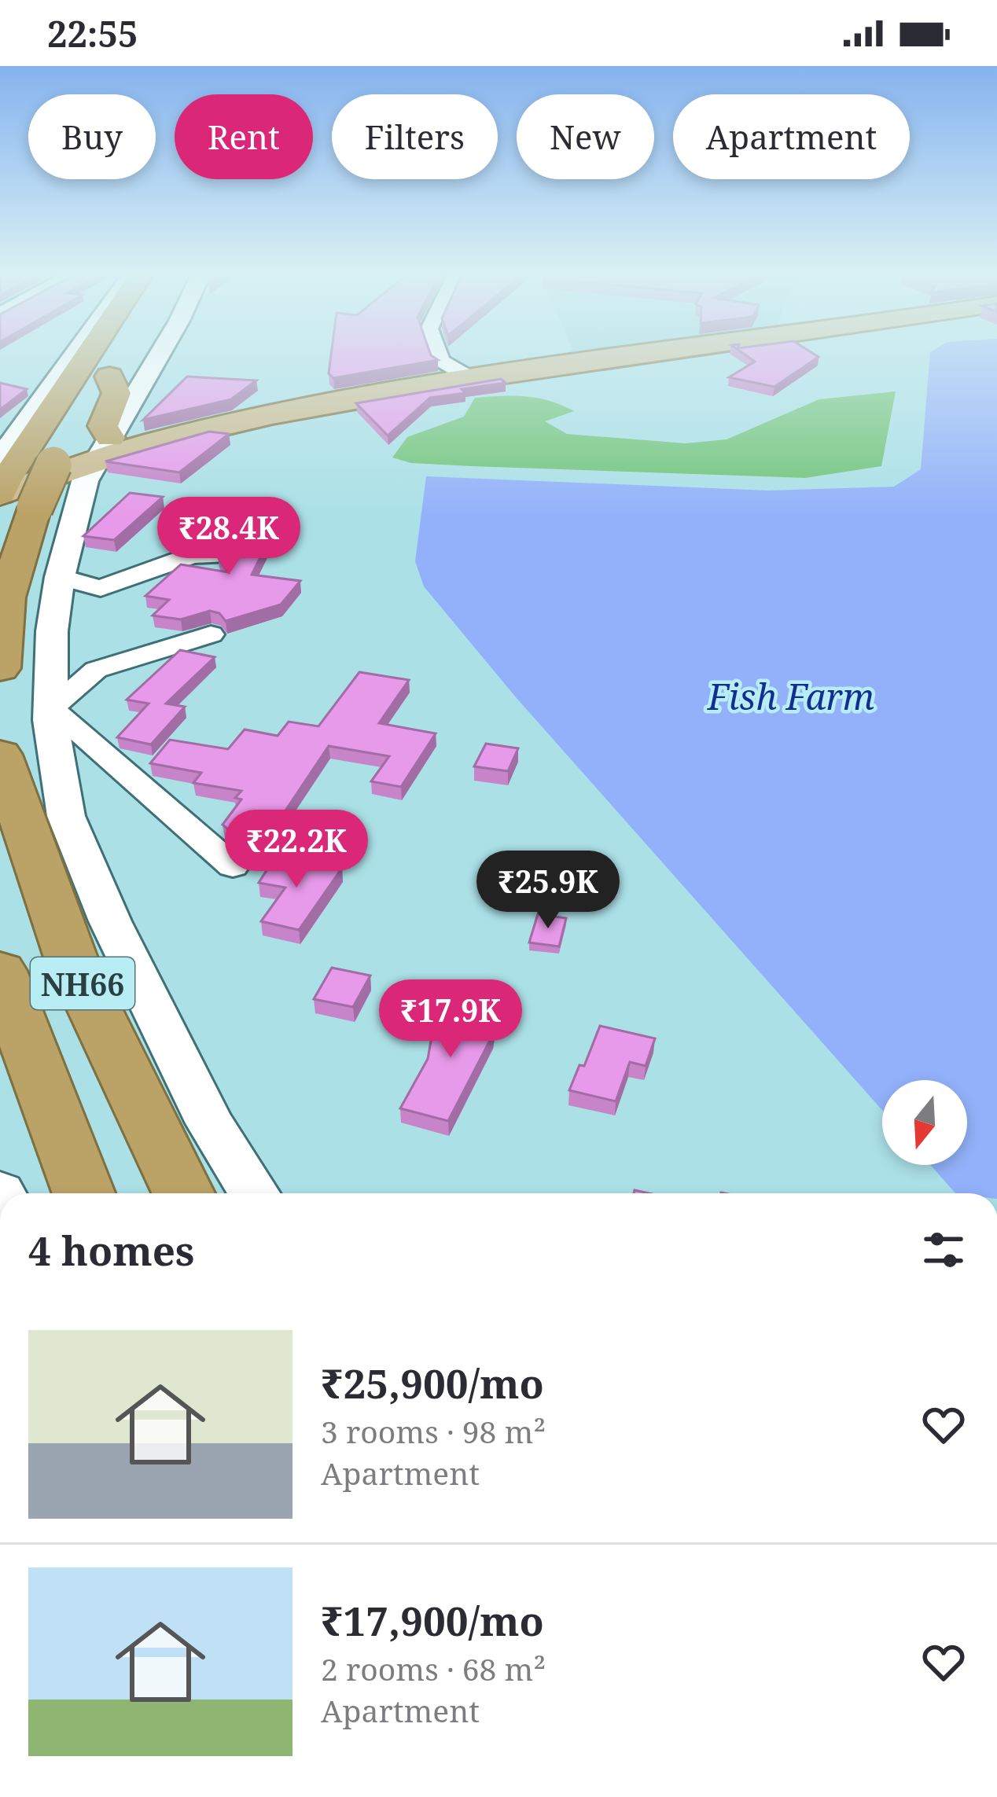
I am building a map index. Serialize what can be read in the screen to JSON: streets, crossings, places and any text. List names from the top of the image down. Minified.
{"streets":{"highway":["NH66"]},"water":["Fish Farm"],"north":"bottom","page":{"status":"22:55","chip":["Buy","Rent","Filters","New","Apartment"],"price":["₹28.4K","₹22.2K","₹25.9K","₹17.9K"],"heading":"4 homes","list":[{"name":"₹25,900/mo","note":"3 rooms · 98 m² · Apartment"},{"name":"₹17,900/mo","note":"2 rooms · 68 m² · Apartment"}]}}
